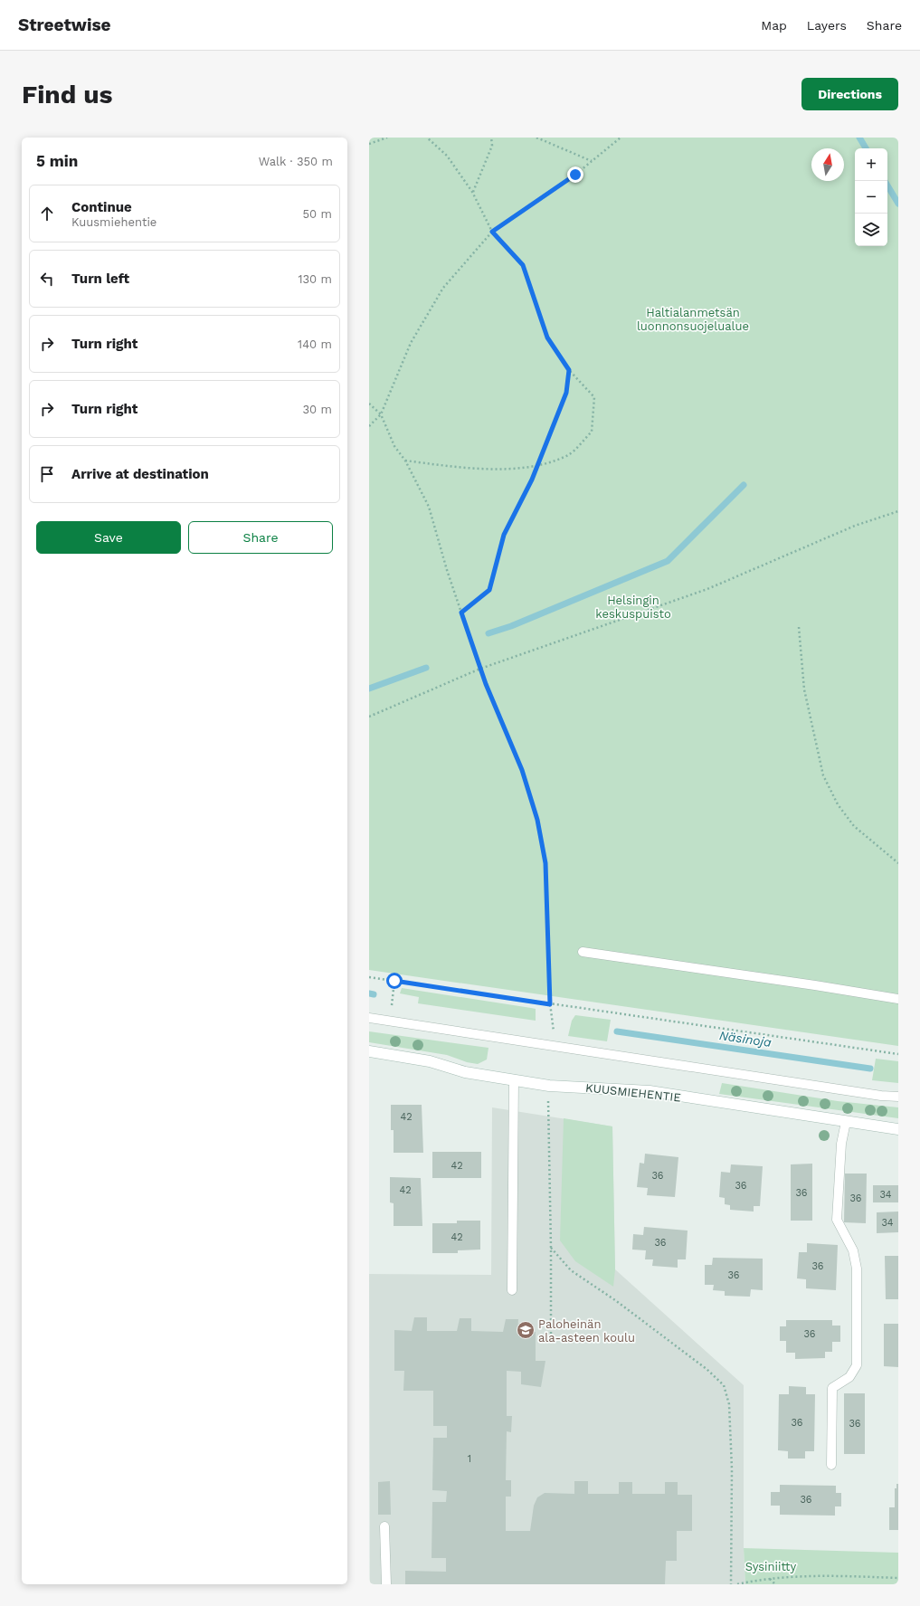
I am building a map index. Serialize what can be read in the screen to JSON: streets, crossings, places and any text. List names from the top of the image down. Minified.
{"streets":{"main road":["KUUSMIEHENTIE"]},"water":["Näsinoja"],"parks":["Haltialanmetsän luonnonsuojelualue","Helsingin keskuspuisto","Sysiniitty"],"places":{"school or university":["Paloheinän ala-asteen koulu"]},"house_numbers":["42","42","36","36","42","36","34","36","34","42","36","36","36","36","36","36","1","36"],"north":"top","page":{"header":"Streetwise","nav":["Map","Layers","Share"],"buttons":["Directions",["Save","Share"]],"title":"Find us","heading":["5 min","Walk · 350 m"],"map_buttons":["+","−"],"list":[["Continue","Kuusmiehentie","50 m"],["Turn left","130 m"],["Turn right","140 m"],["Turn right","30 m"],"Arrive at destination"]}}
